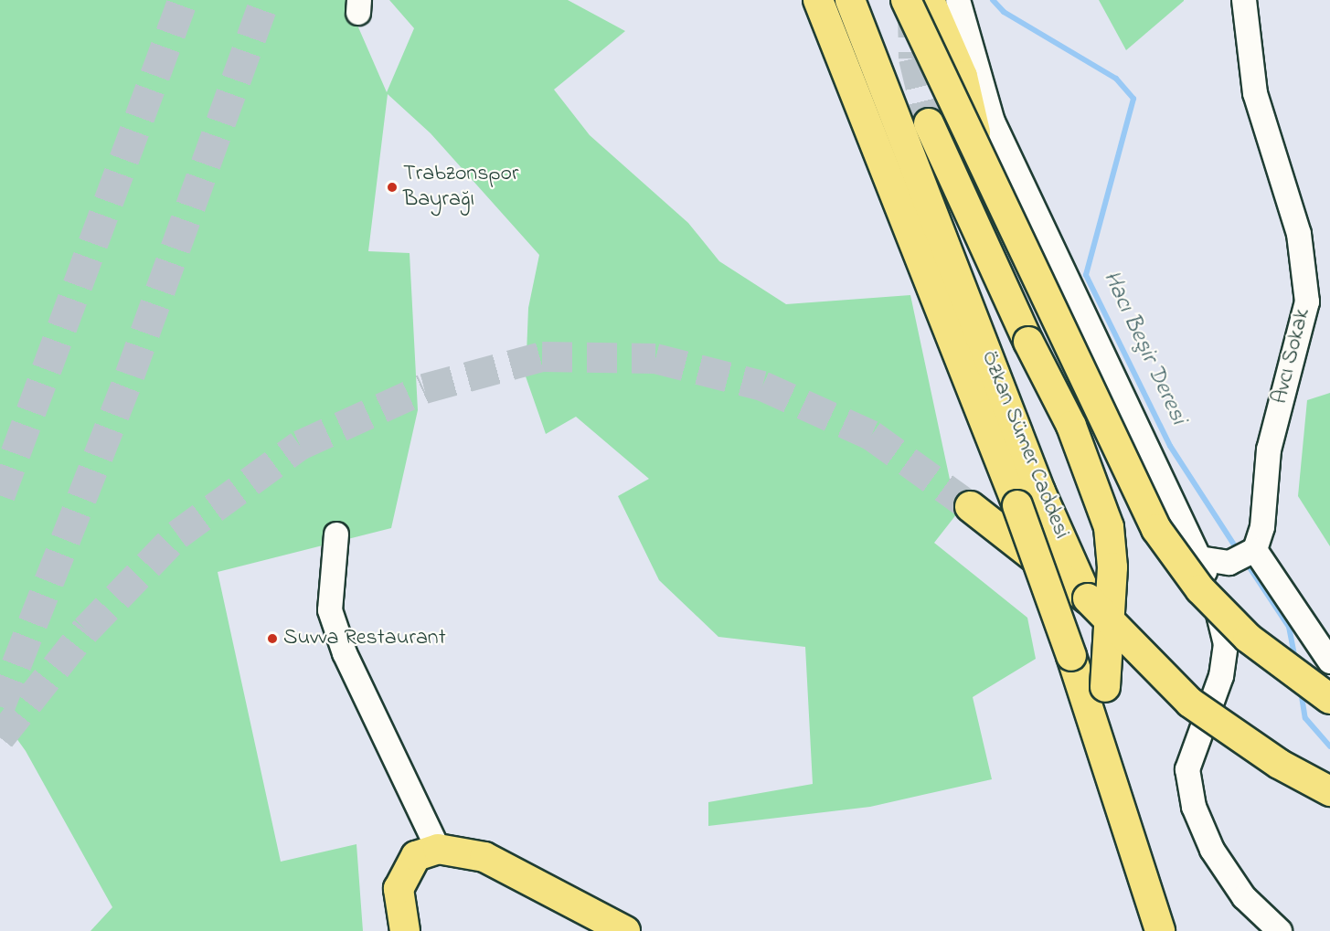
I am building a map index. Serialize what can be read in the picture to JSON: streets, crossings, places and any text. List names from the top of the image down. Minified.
{"streets":{"main road":["Özkan Sümer Caddesi"],"street":["Avcı Sokak"]},"water":["Hacı Beşir Deresi"],"places":["Trabzonspor Bayrağı","Suvva Restaurant"]}
